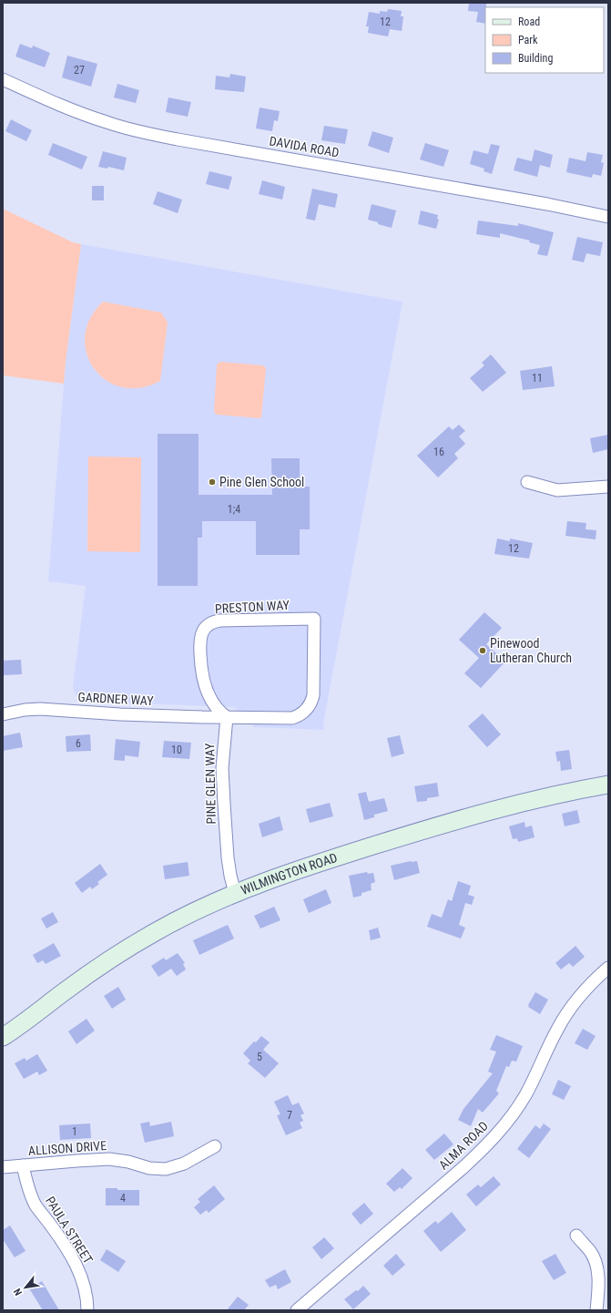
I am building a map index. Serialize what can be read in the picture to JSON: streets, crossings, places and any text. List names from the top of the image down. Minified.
{"streets":{"main road":["WILMINGTON ROAD"],"street":["DAVIDA ROAD","PRESTON WAY","GARDNER WAY","PINE GLEN WAY","ALMA ROAD","ALLISON DRIVE","PAULA STREET"]},"crossings":[["PRESTON WAY","GARDNER WAY"],["PRESTON WAY","PINE GLEN WAY"],["GARDNER WAY","PINE GLEN WAY"],["PINE GLEN WAY","WILMINGTON ROAD"],["ALLISON DRIVE","PAULA STREET"]],"places":["Pine Glen School","Pinewood Lutheran Church"],"house_numbers":["12","27","11","16","1;4","12","6","10","5","7","1","4"],"legend":["Road","Park","Building"],"north":"bottom left"}
